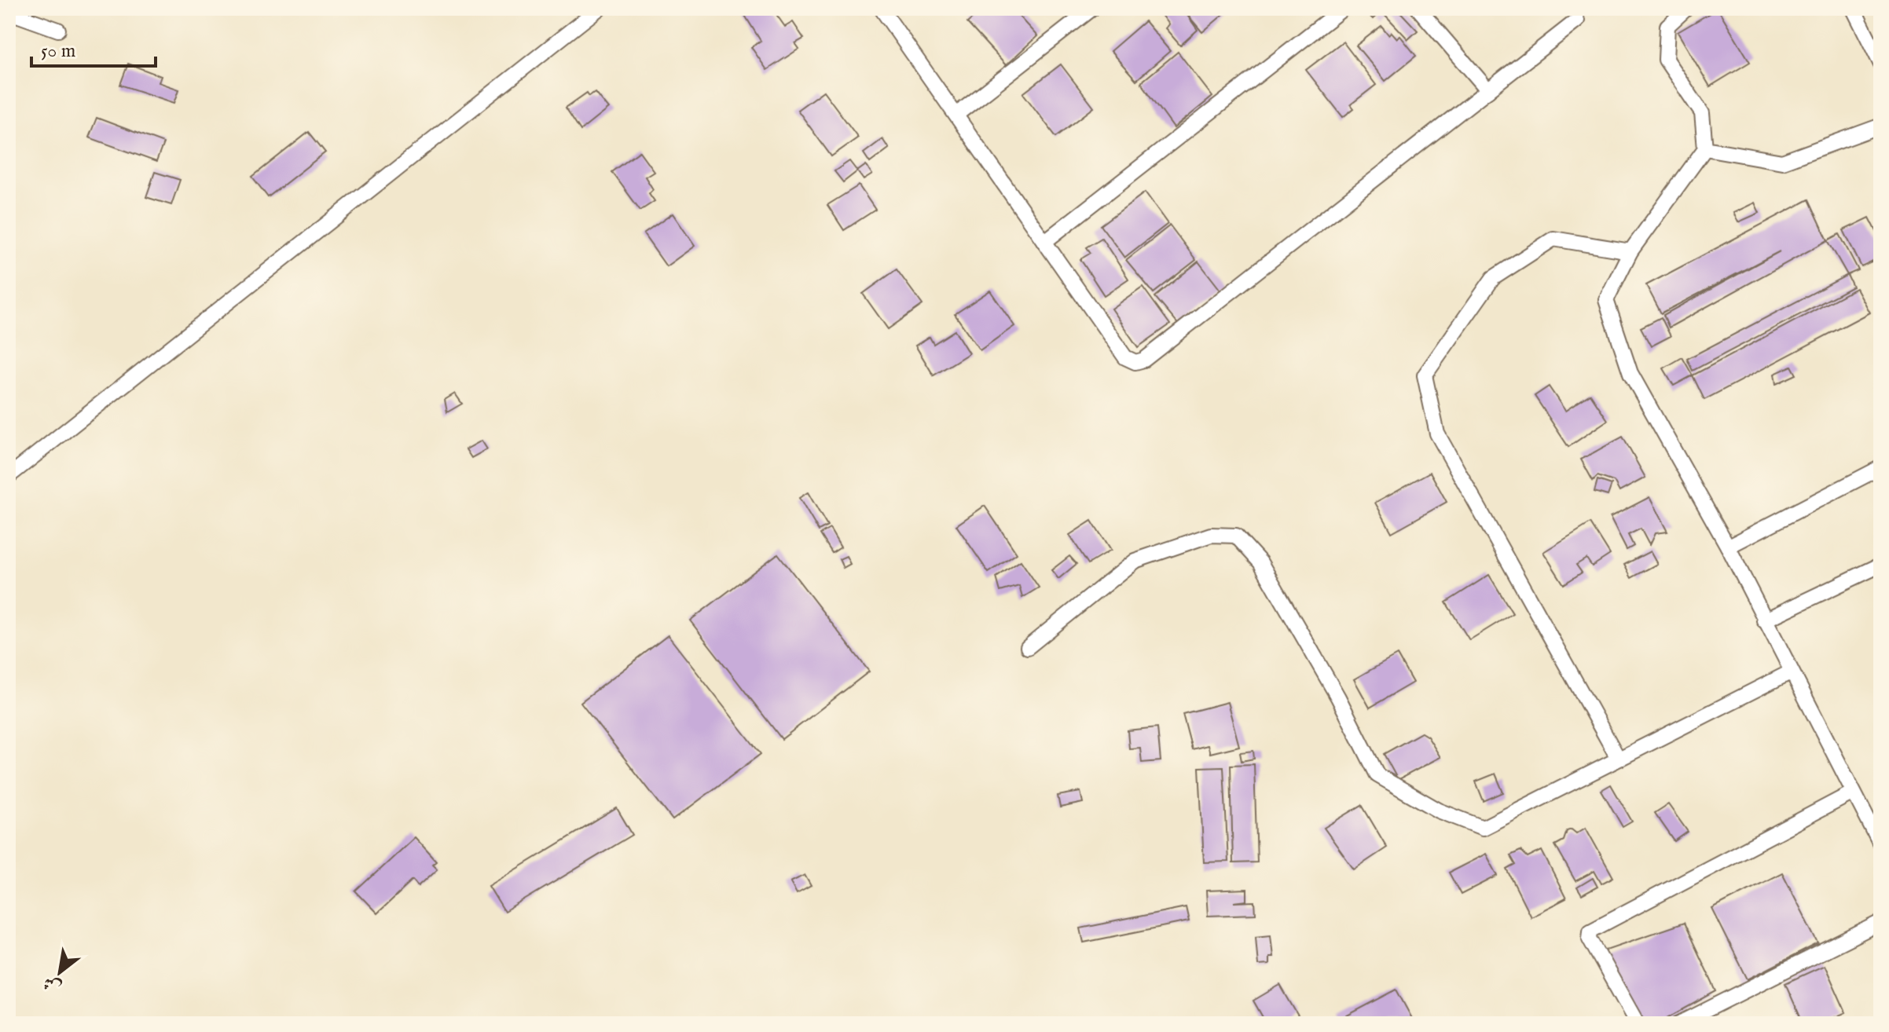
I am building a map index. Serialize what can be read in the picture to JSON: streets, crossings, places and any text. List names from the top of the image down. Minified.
{"scale_bar":"50 m","north":"bottom left"}
